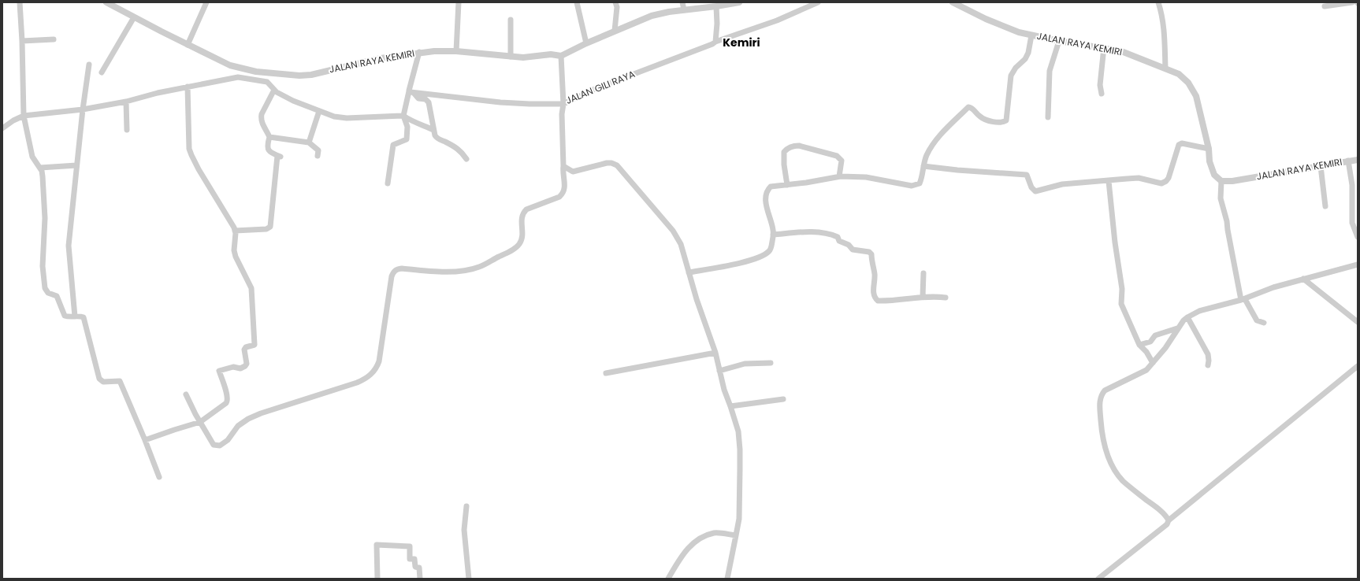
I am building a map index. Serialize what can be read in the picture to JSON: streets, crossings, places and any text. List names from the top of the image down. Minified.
{"streets":{"street":["JALAN RAYA KEMIRI","JALAN GILI RAYA"]},"districts":["Kemiri"]}
